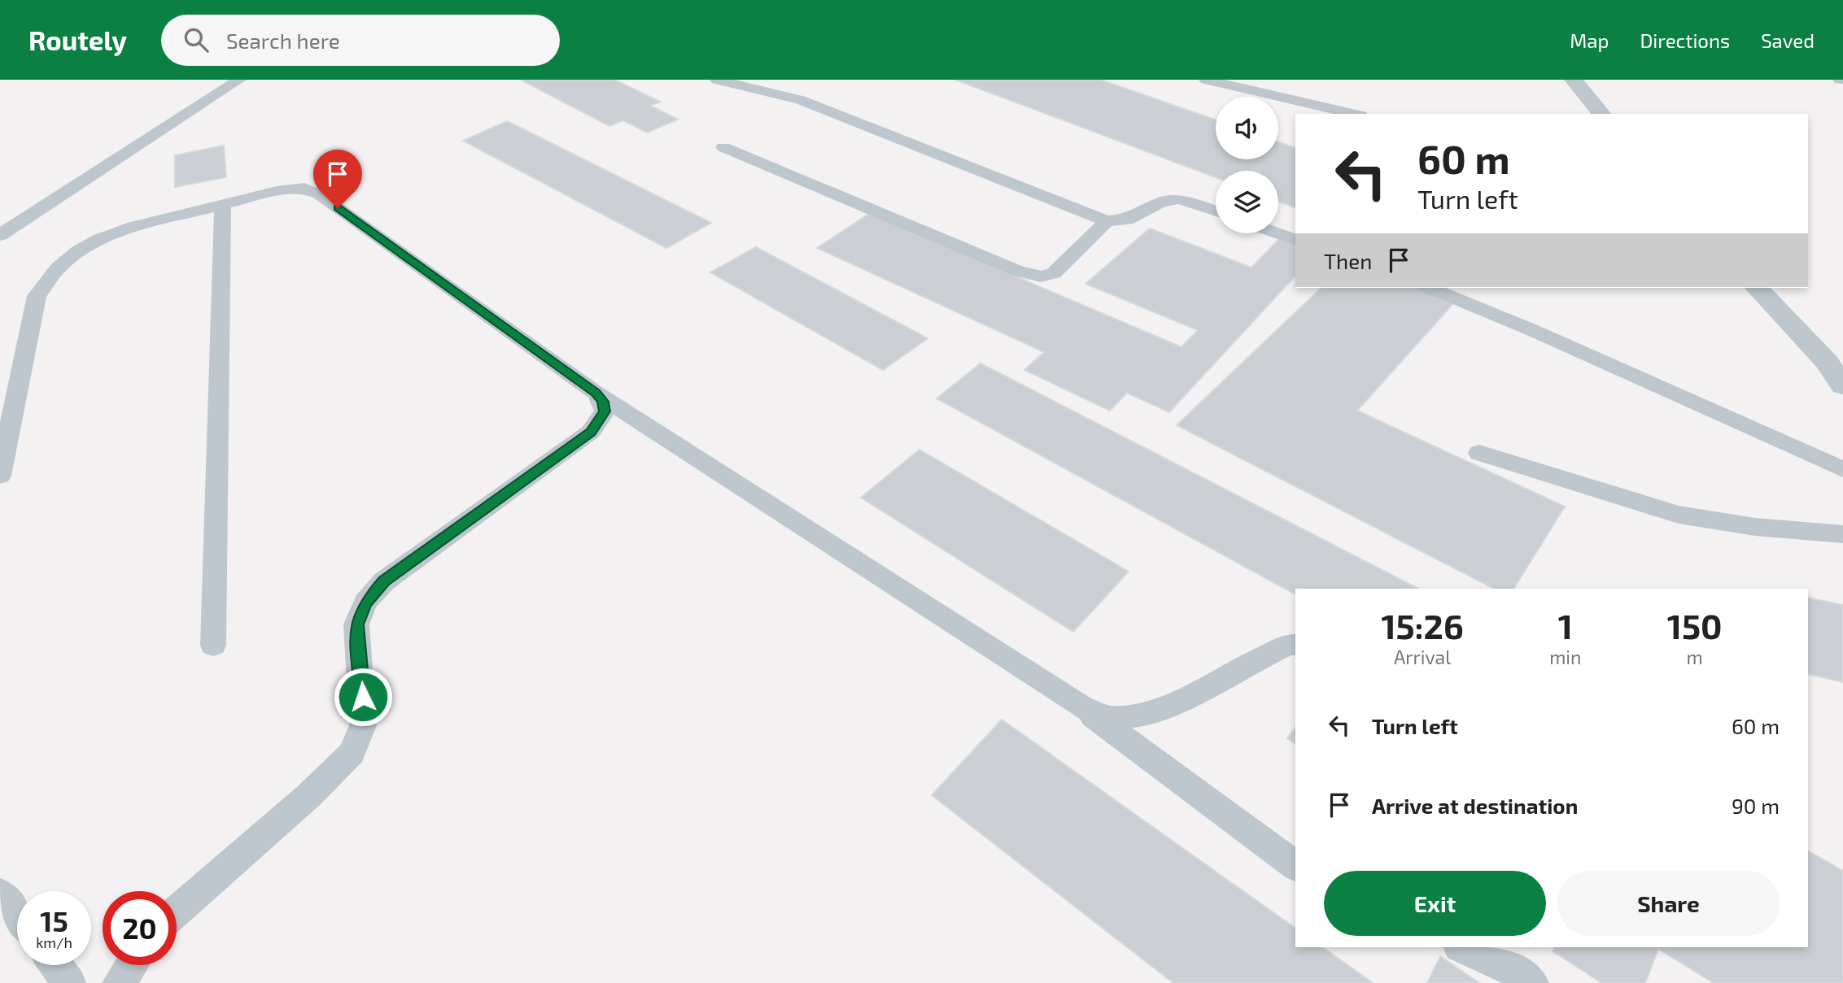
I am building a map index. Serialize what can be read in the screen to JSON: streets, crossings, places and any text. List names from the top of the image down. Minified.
{"page":{"header":"Routely","search":"Search here","nav":["Map","Directions","Saved"],"turn":["60 m","Turn left"],"then":"Then","eta":["15:26","Arrival","1","min","150","m"],"list":[{"name":"Turn left","value":"60 m"},{"name":"Arrive at destination","value":"90 m"}],"buttons":["Exit","Share"],"speed":"15 km/h","limit":"20"}}
